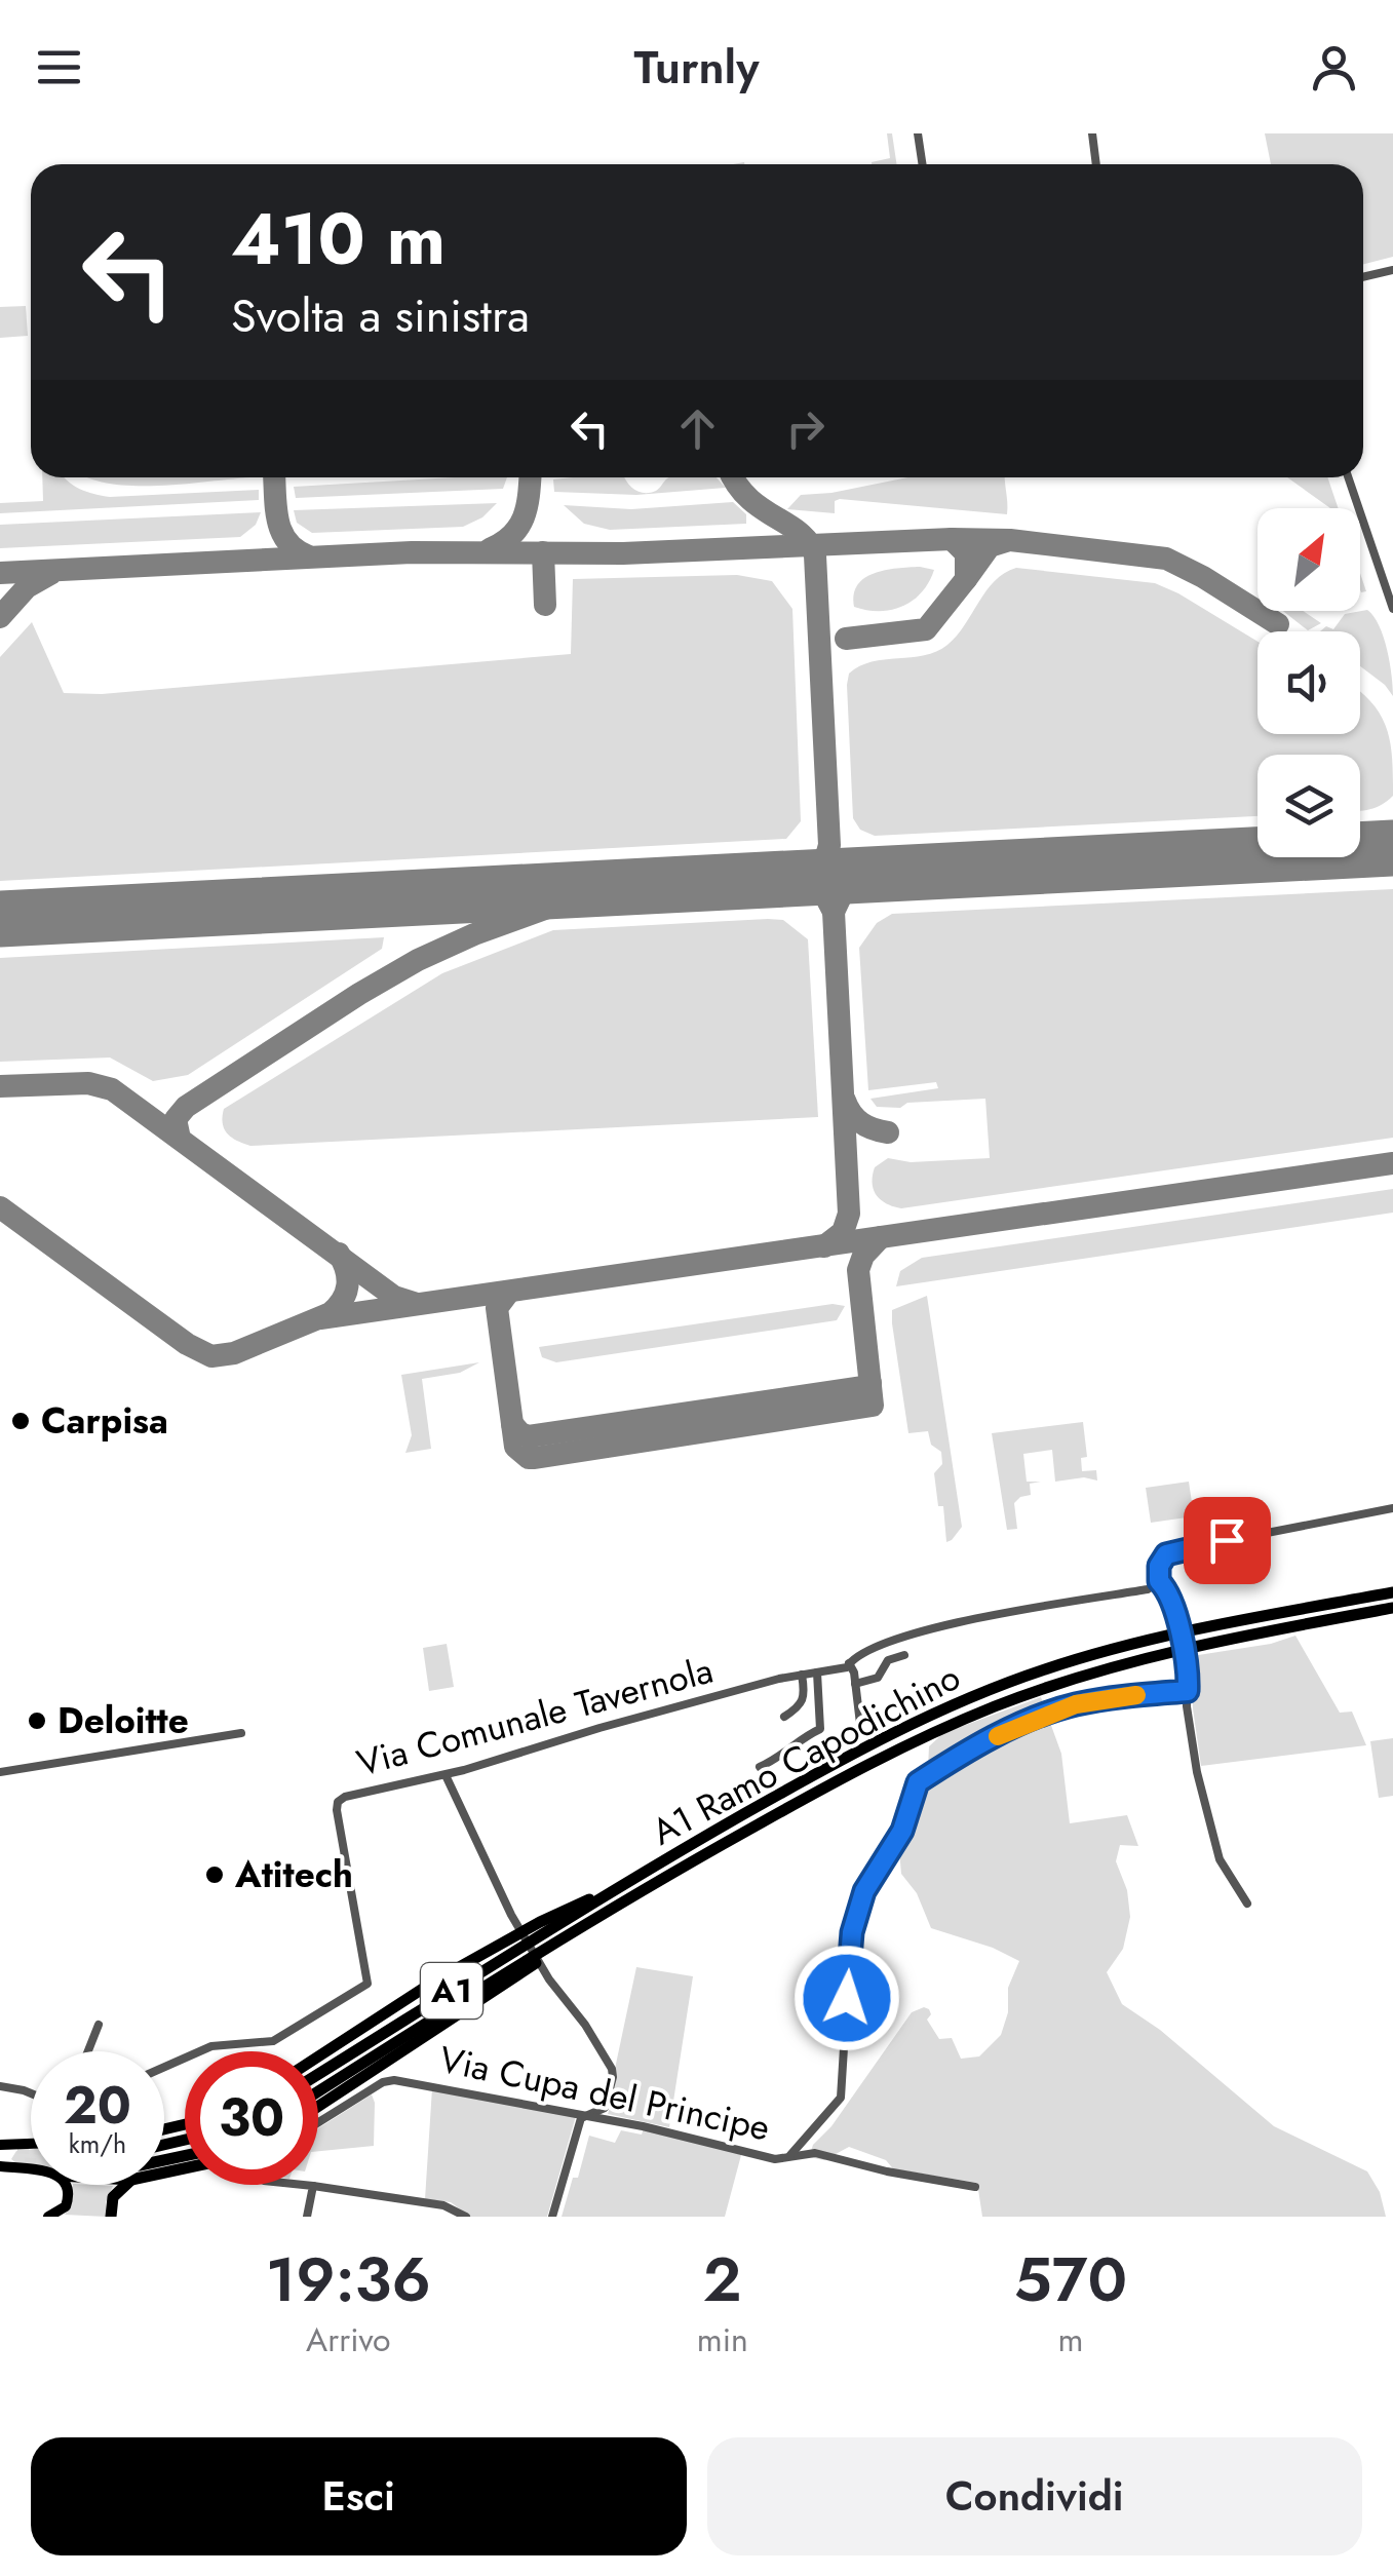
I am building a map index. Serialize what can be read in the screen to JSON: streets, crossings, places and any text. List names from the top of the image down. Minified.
{"streets":{"highway":["A1 Ramo Capodichino","A1"],"street":["Via Comunale Tavernola","Via Cupa del Principe"]},"places":["Carpisa","Deloitte","Atitech"],"north":"top right","page":{"header":"Turnly","turn":["410 m","Svolta a sinistra"],"speed":"20 km/h","limit":"30","eta":["19:36","Arrivo","2","min","570","m"],"buttons":["Esci","Condividi"]}}
